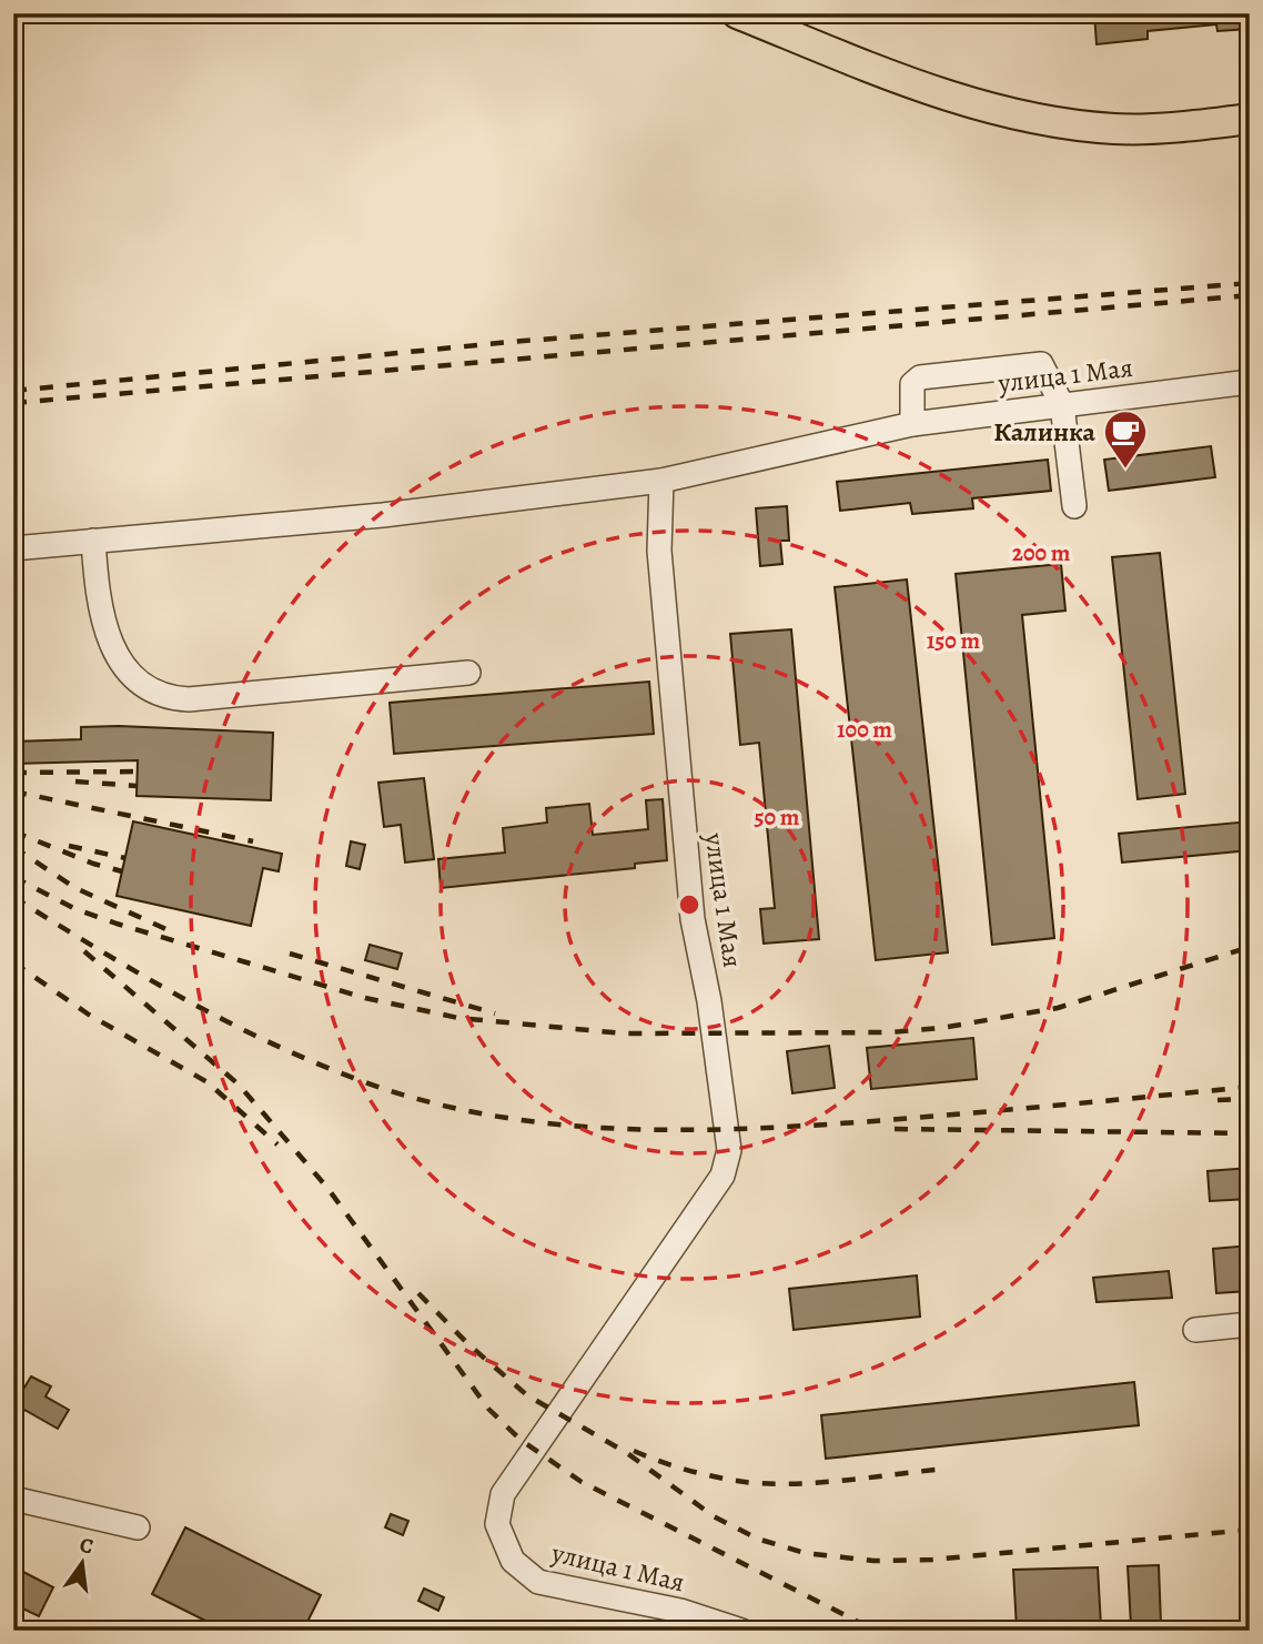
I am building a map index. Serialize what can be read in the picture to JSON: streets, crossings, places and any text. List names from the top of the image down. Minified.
{"streets":{"street":["улица 1 Мая"]},"places":{"cafe":["Калинка"]},"north":"top","rings":["200 m","150 m","100 m","50 m"]}
